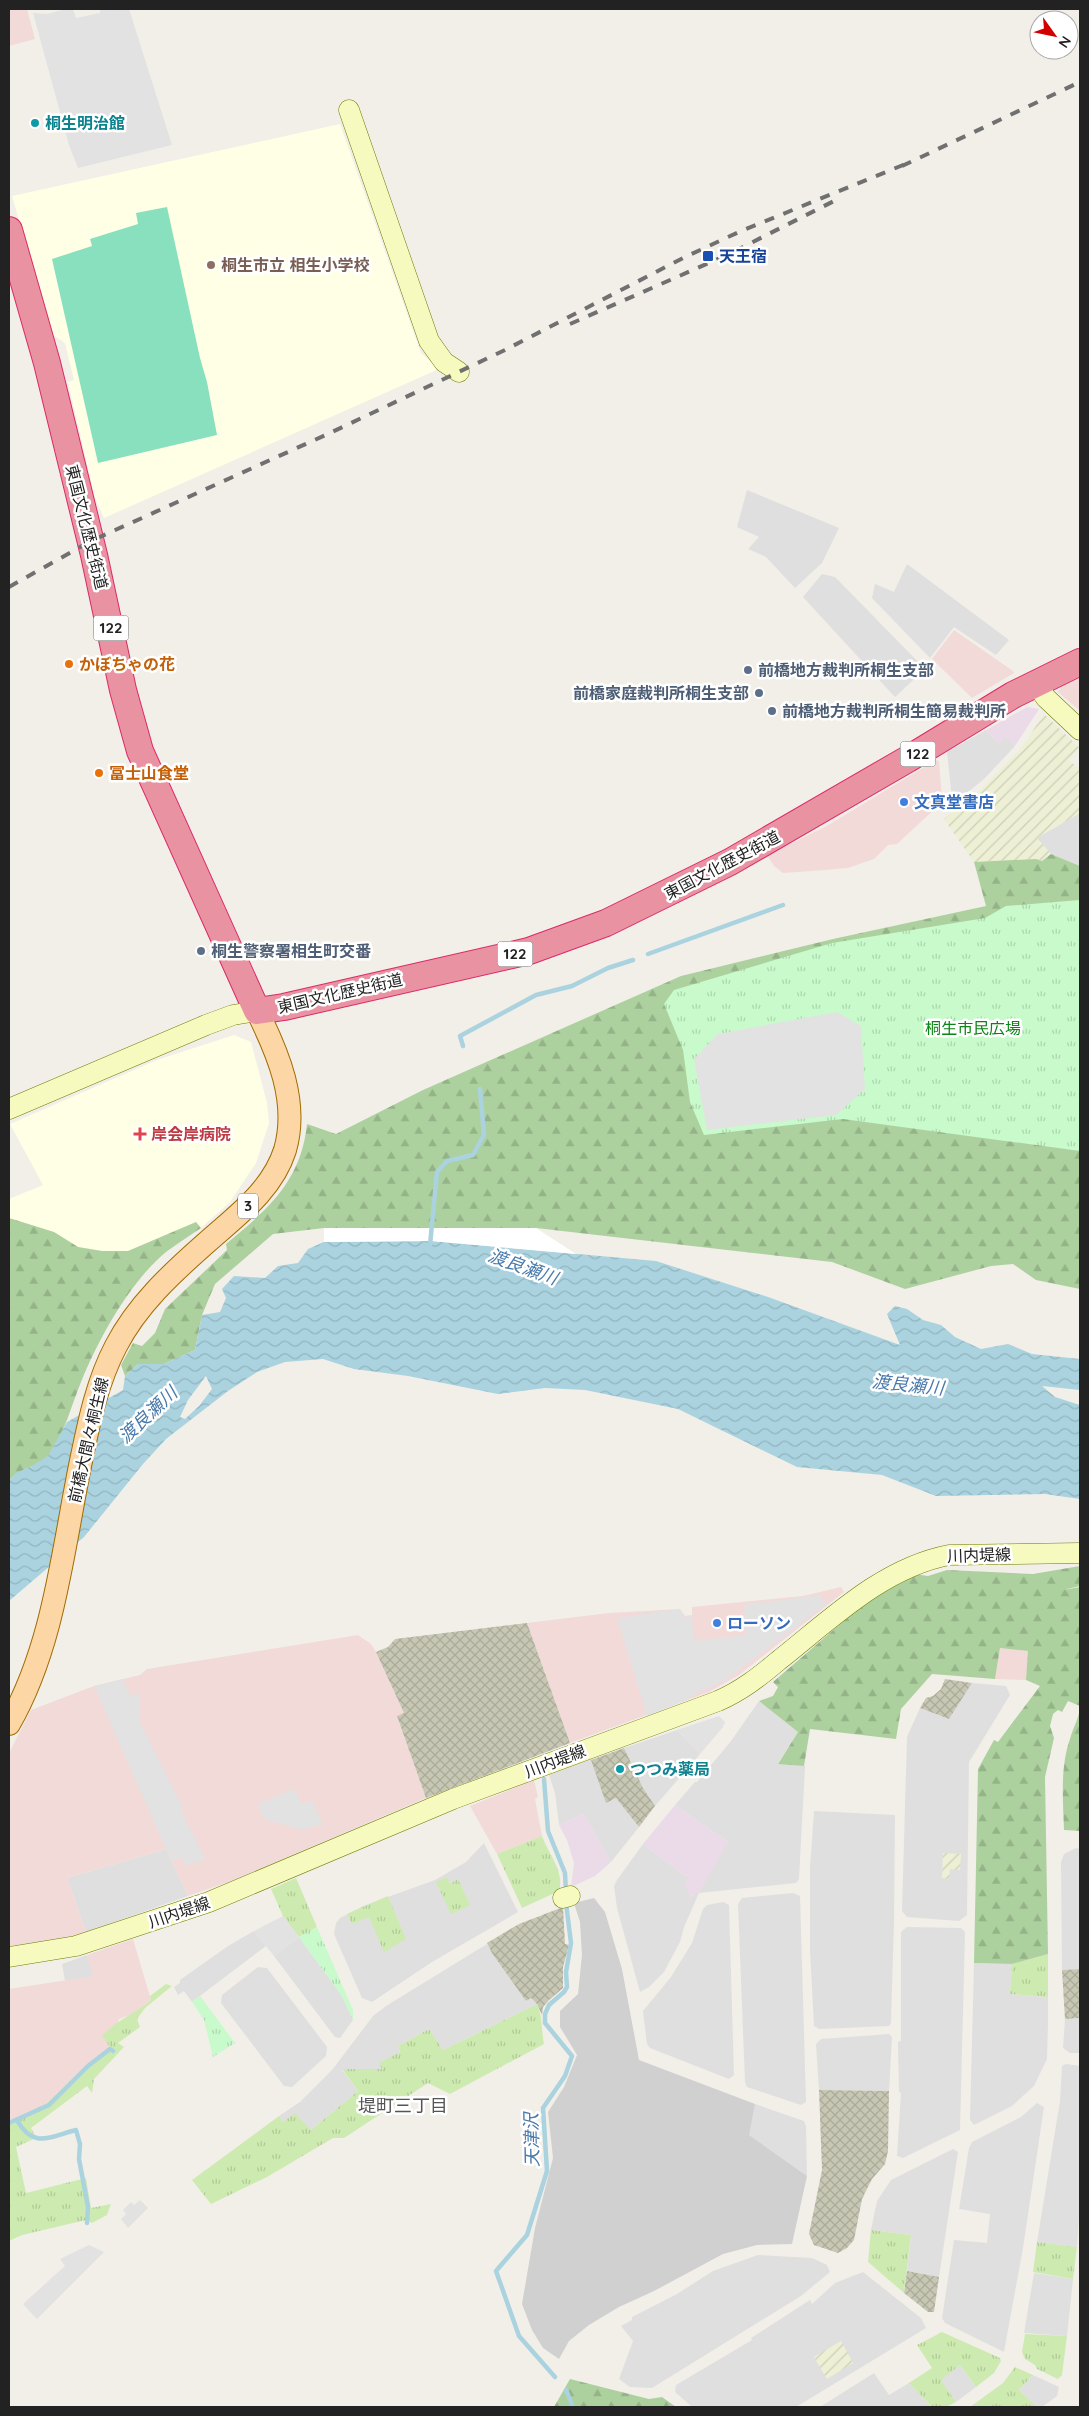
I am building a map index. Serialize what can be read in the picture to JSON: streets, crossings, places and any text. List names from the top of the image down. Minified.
{"streets":{"highway":["東国文化歴史街道","122"],"main road":["3","前橋大間々桐生線","川内堤線"]},"crossings":[["東国文化歴史街道","前橋大間々桐生線"]],"districts":["堤町三丁目"],"water":["渡良瀬川","天津沢"],"parks":["桐生市民広場"],"places":{"other":["桐生明治館","桐生市立 相生小学校","かぼちゃの花","前橋地方裁判所桐生支部","前橋家庭裁判所桐生支部","前橋地方裁判所桐生簡易裁判所","冨士山食堂","文真堂書店","桐生警察署相生町交番","ローソン","つつみ薬局"],"transit":["天王宿"],"health":["岸会岸病院"]},"north":"bottom right"}
